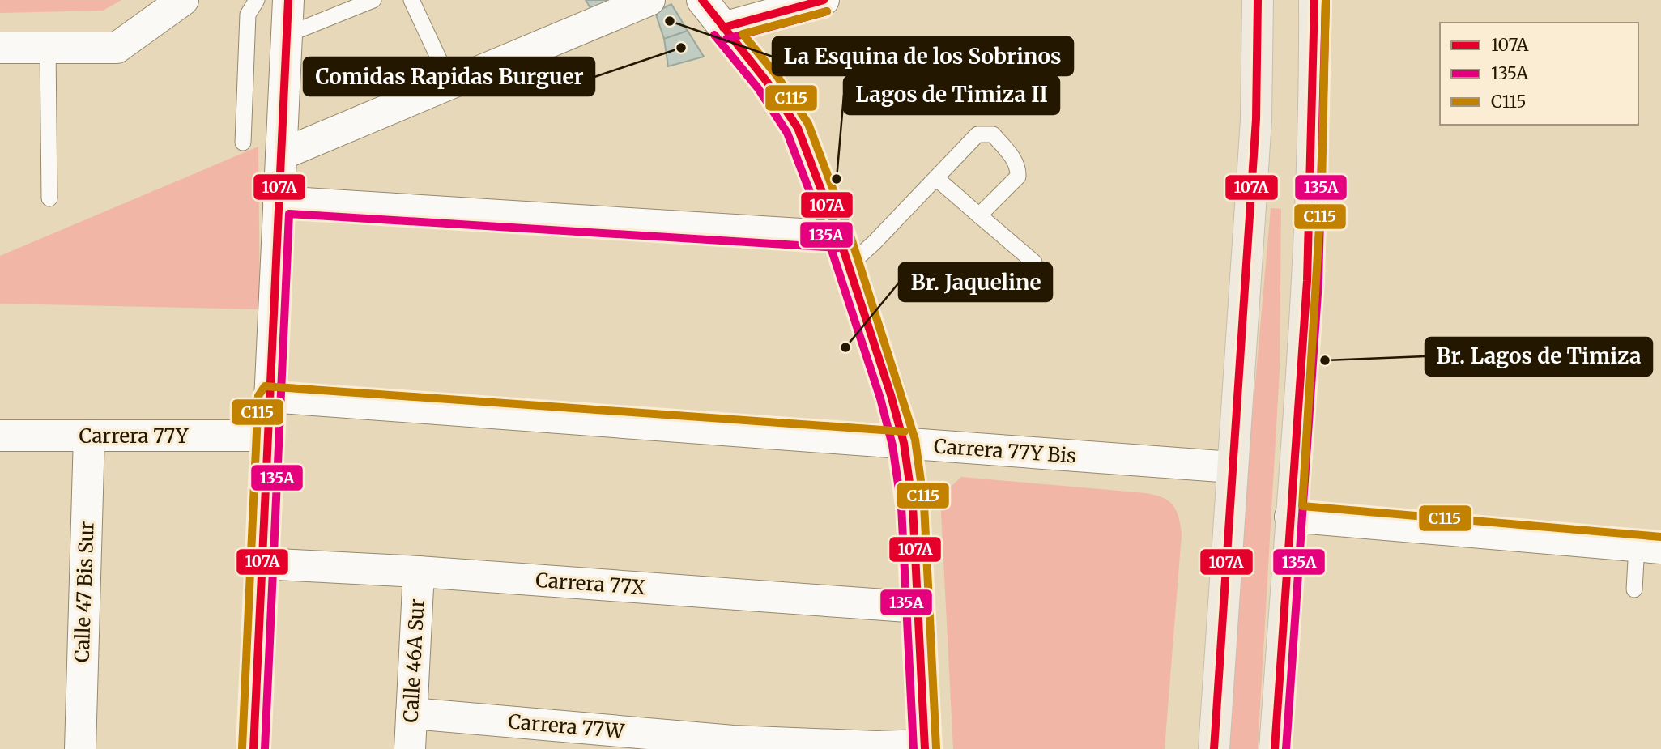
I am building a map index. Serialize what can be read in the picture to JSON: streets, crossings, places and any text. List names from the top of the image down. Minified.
{"streets":{"street":["Carrera 77Y","Carrera 77Y Bis","Carrera 77X","Calle 47 Bis Sur","Calle 46A Sur","Carrera 77W"]},"crossings":[["Carrera 77Y","Calle 47 Bis Sur"],["Carrera 77X","Calle 46A Sur"],["Calle 46A Sur","Carrera 77W"]],"places":["La Esquina de los Sobrinos","Comidas Rapidas Burguer","Lagos de Timiza II","Br. Jaqueline","Br. Lagos de Timiza"],"lines":["transit line 107A","transit line 135A","transit line C115"],"legend":["107A","135A","C115"]}
